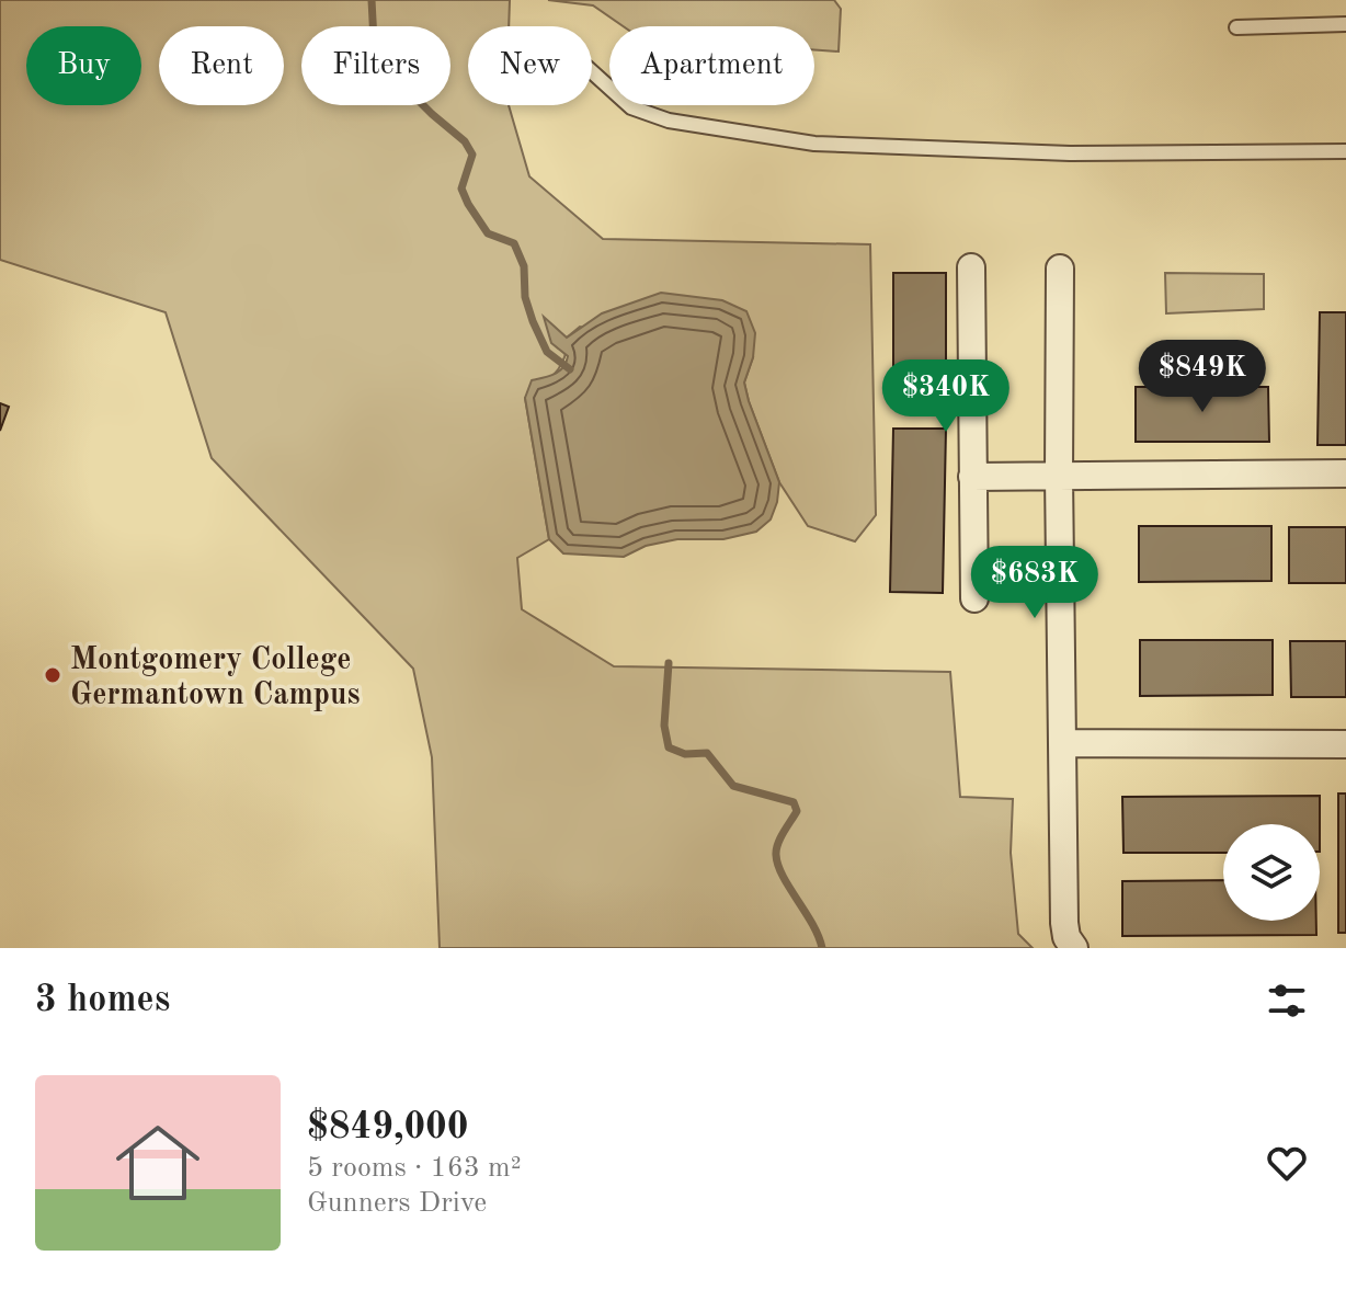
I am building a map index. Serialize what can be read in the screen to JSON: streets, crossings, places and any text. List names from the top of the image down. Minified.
{"places":["Montgomery College Germantown Campus"],"page":{"chip":["Buy","Rent","Filters","New","Apartment"],"price":["$849K","$340K","$683K"],"heading":"3 homes","list":[{"name":"$849,000","note":"5 rooms · 163 m² · Gunners Drive"}]}}
